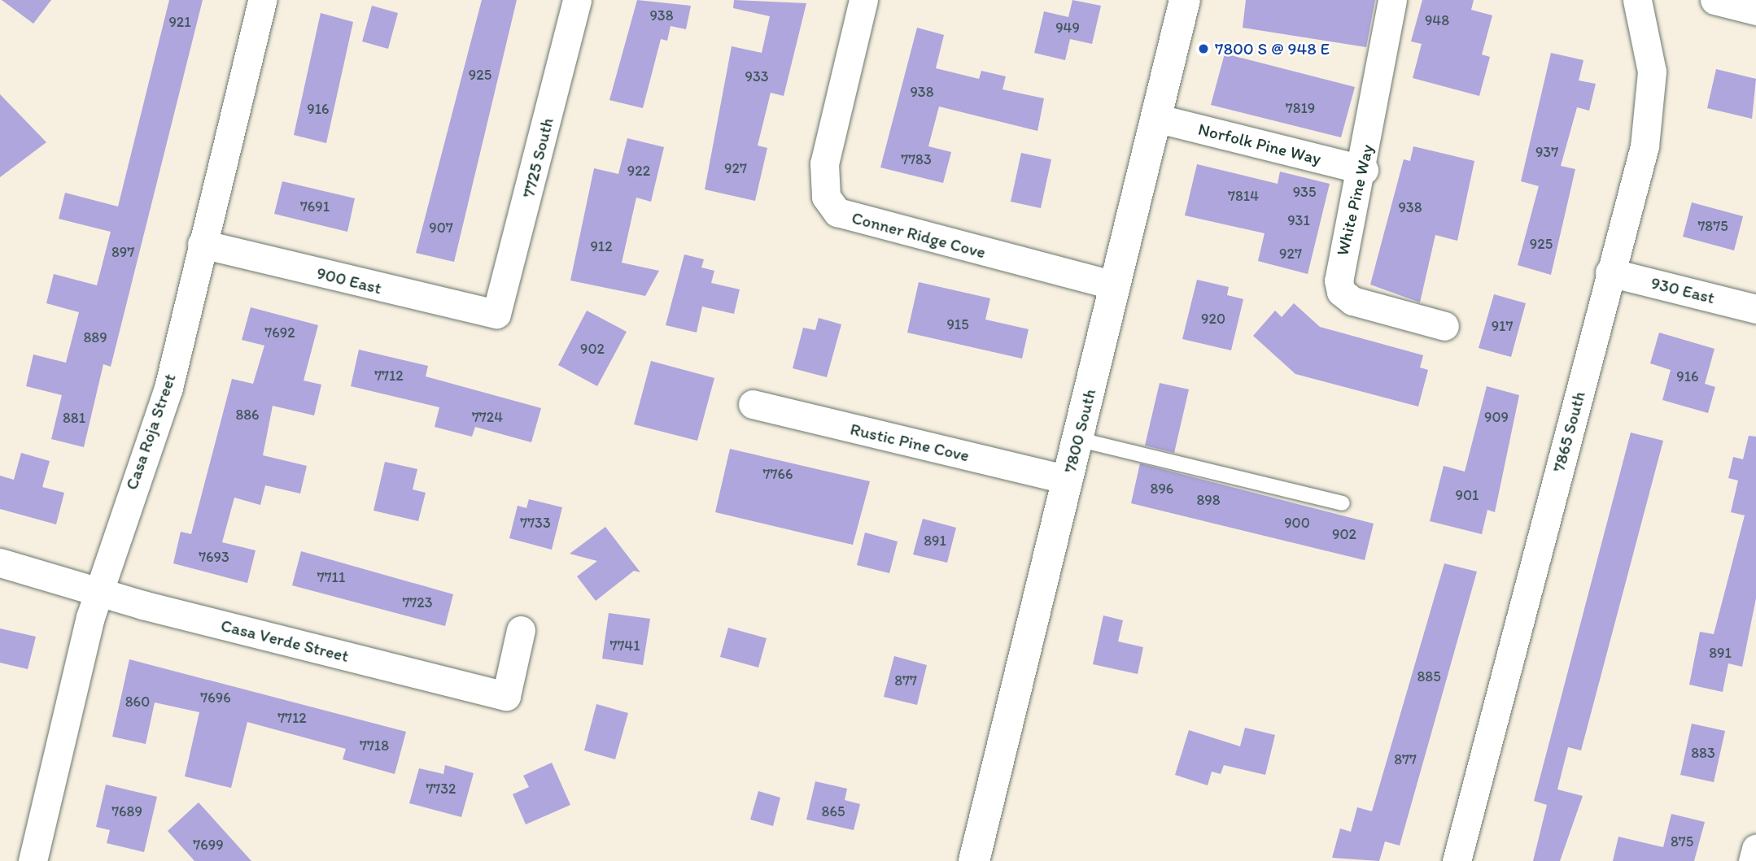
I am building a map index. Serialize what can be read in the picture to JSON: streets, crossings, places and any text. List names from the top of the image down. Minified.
{"streets":{"main road":["7800 South"],"street":["Norfolk Pine Way","7725 South","White Pine Way","Conner Ridge Cove","900 East","930 East","Casa Roja Street","7865 South","Rustic Pine Cove","Casa Verde Street"]},"crossings":[["Norfolk Pine Way","White Pine Way"],["Norfolk Pine Way","7800 South"],["7725 South","900 East"],["Conner Ridge Cove","7800 South"],["900 East","Casa Roja Street"],["930 East","7865 South"],["7800 South","Rustic Pine Cove"],["Casa Roja Street","Casa Verde Street"]],"places":["7800 S @ 948 E"],"house_numbers":["938","948","921","949","925","933","938","7819","916","937","7783","927","922","935","7814","7691","938","931","7875","907","925","912","897","927","920","915","917","7692","889","902","7712","916","886","7724","909","881","7766","896","901","898","7733","900","902","891","7693","7711","7723","7741","891","885","877","7696","860","7712","7718","883","877","7732","7689","865","875","7699"]}
